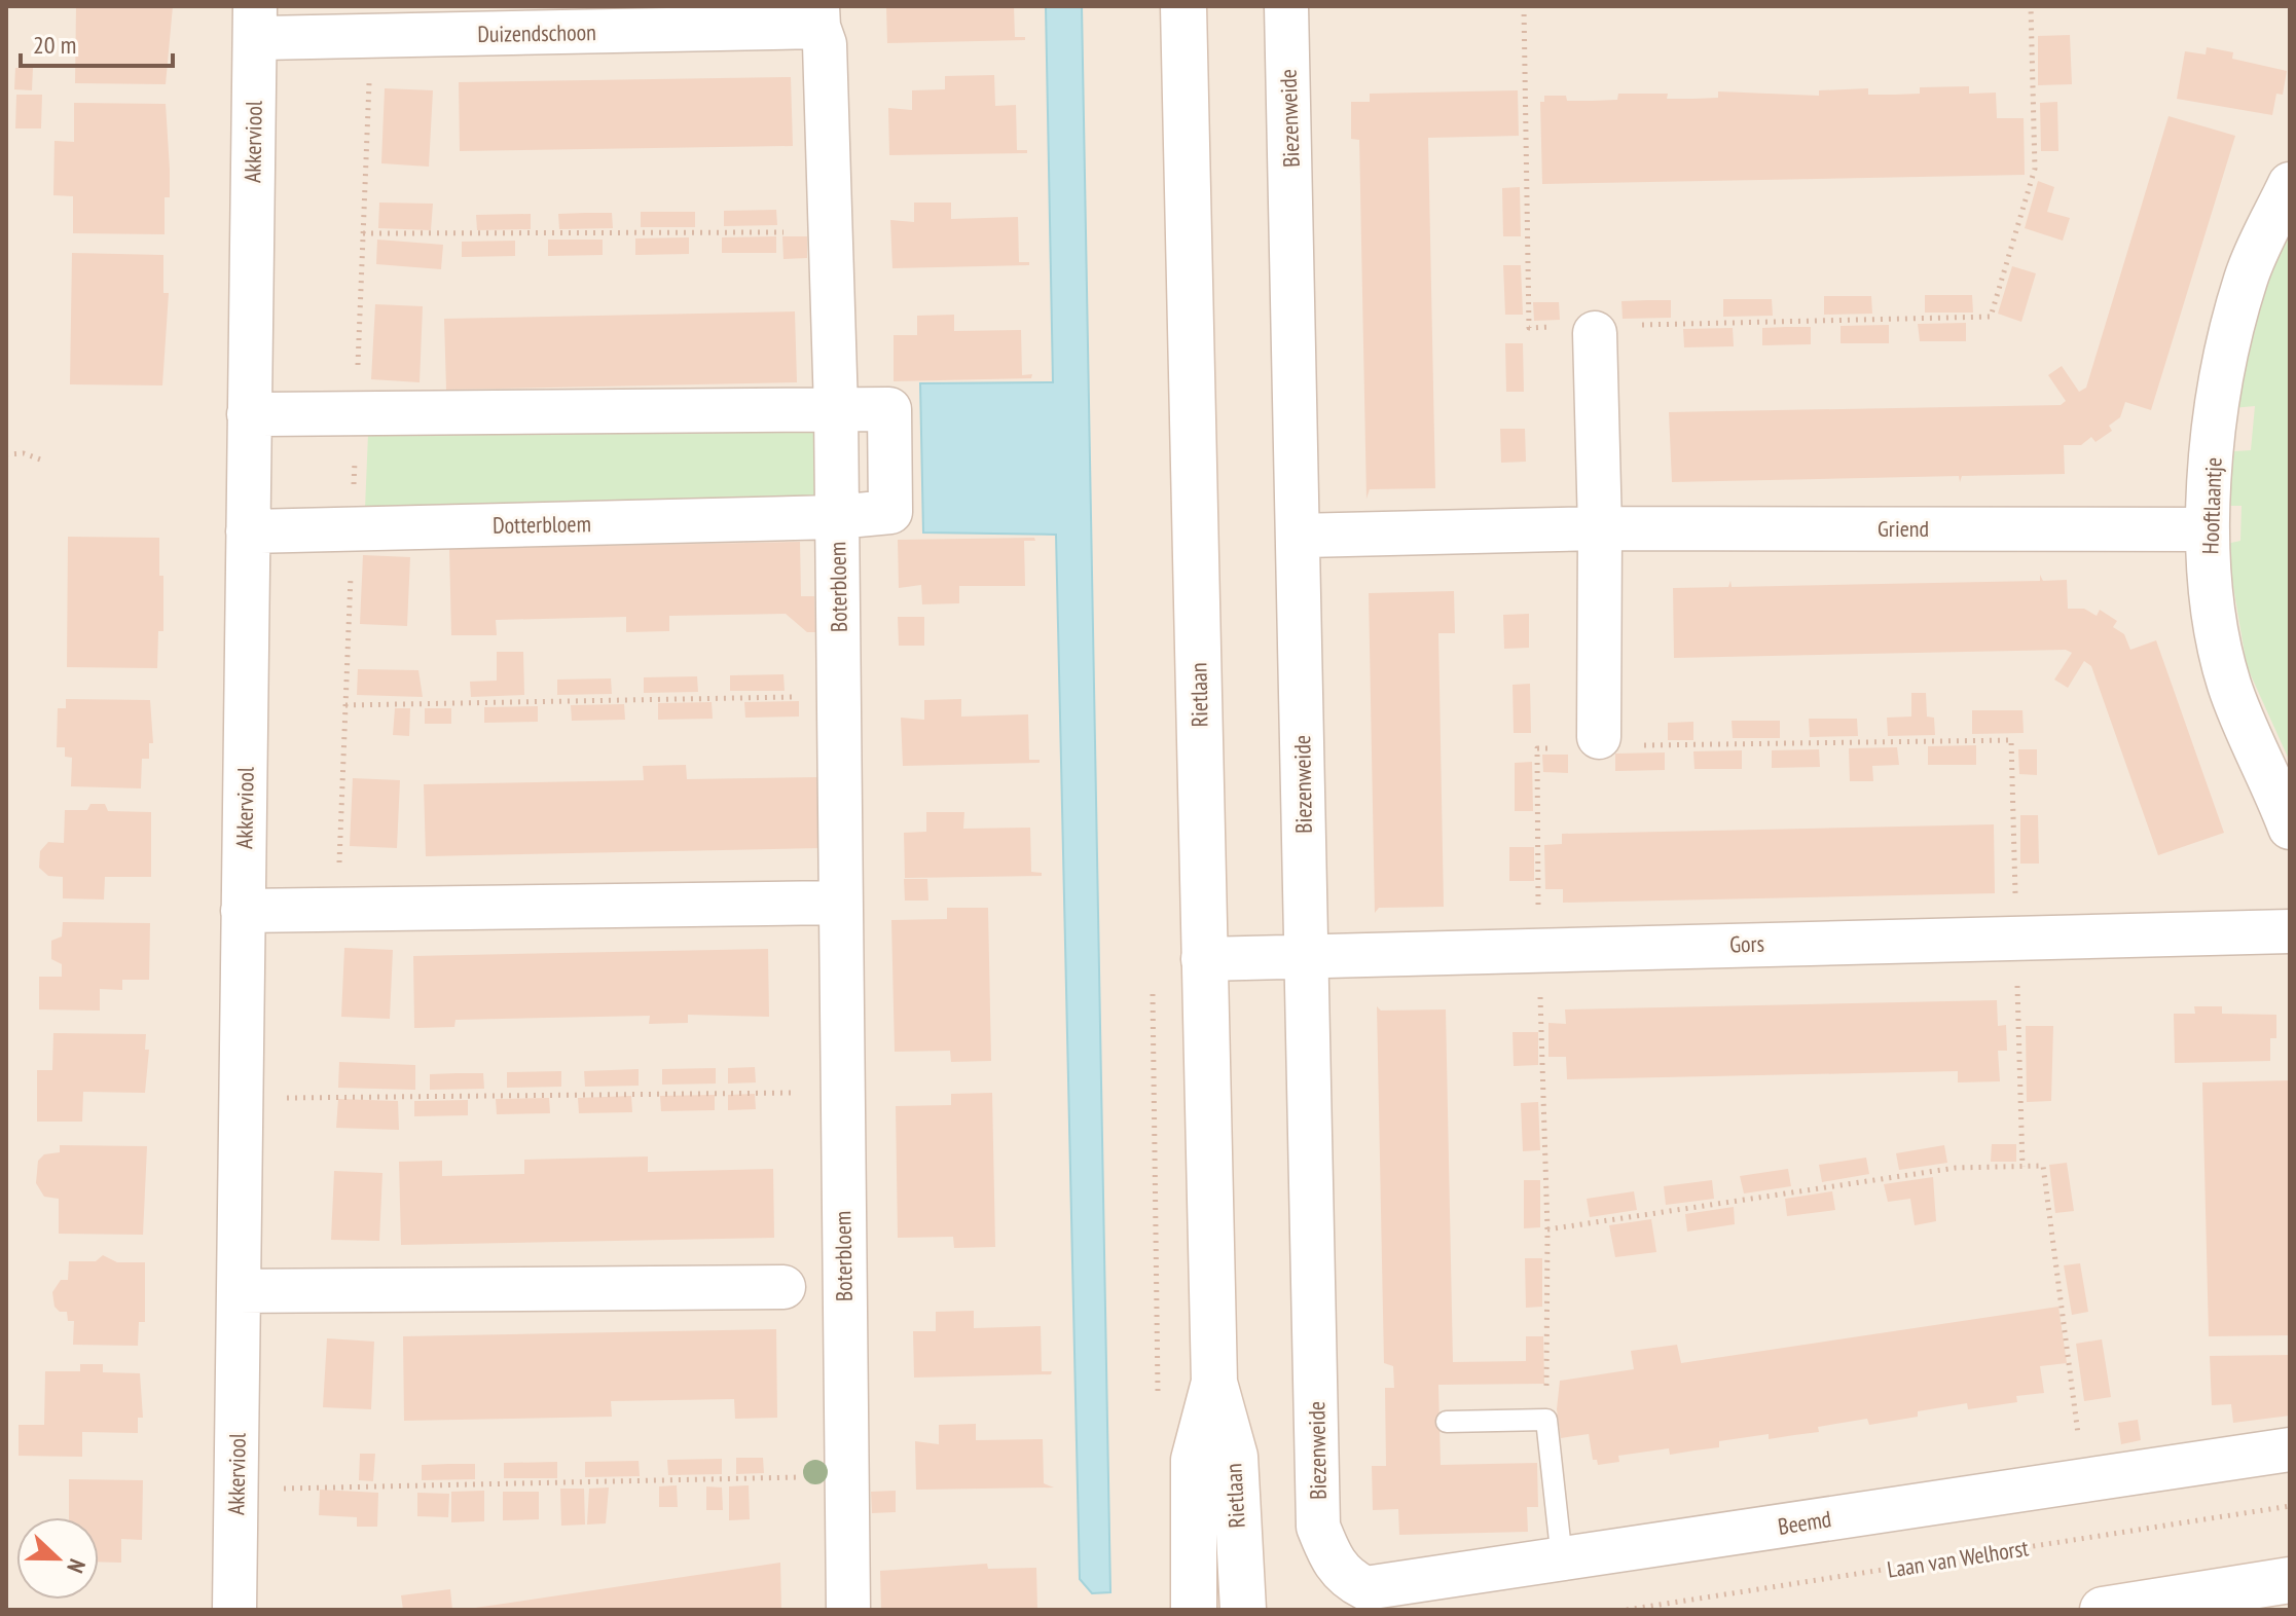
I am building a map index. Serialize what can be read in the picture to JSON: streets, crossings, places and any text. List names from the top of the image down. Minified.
{"streets":{"street":["Duizendschoon","Biezenweide","Akkerviool","Hooftlaantje","Dotterbloem","Griend","Boterbloem","Rietlaan","Gors","Beemd"],"path":["Laan van Welhorst"]},"crossings":[["Duizendschoon","Akkerviool"],["Duizendschoon","Dotterbloem"],["Duizendschoon","Boterbloem"],["Biezenweide","Griend"],["Biezenweide","Gors"],["Biezenweide","Beemd"],["Akkerviool","Dotterbloem"],["Hooftlaantje","Griend"],["Dotterbloem","Boterbloem"],["Rietlaan","Gors"]],"scale_bar":"20 m","north":"right"}
